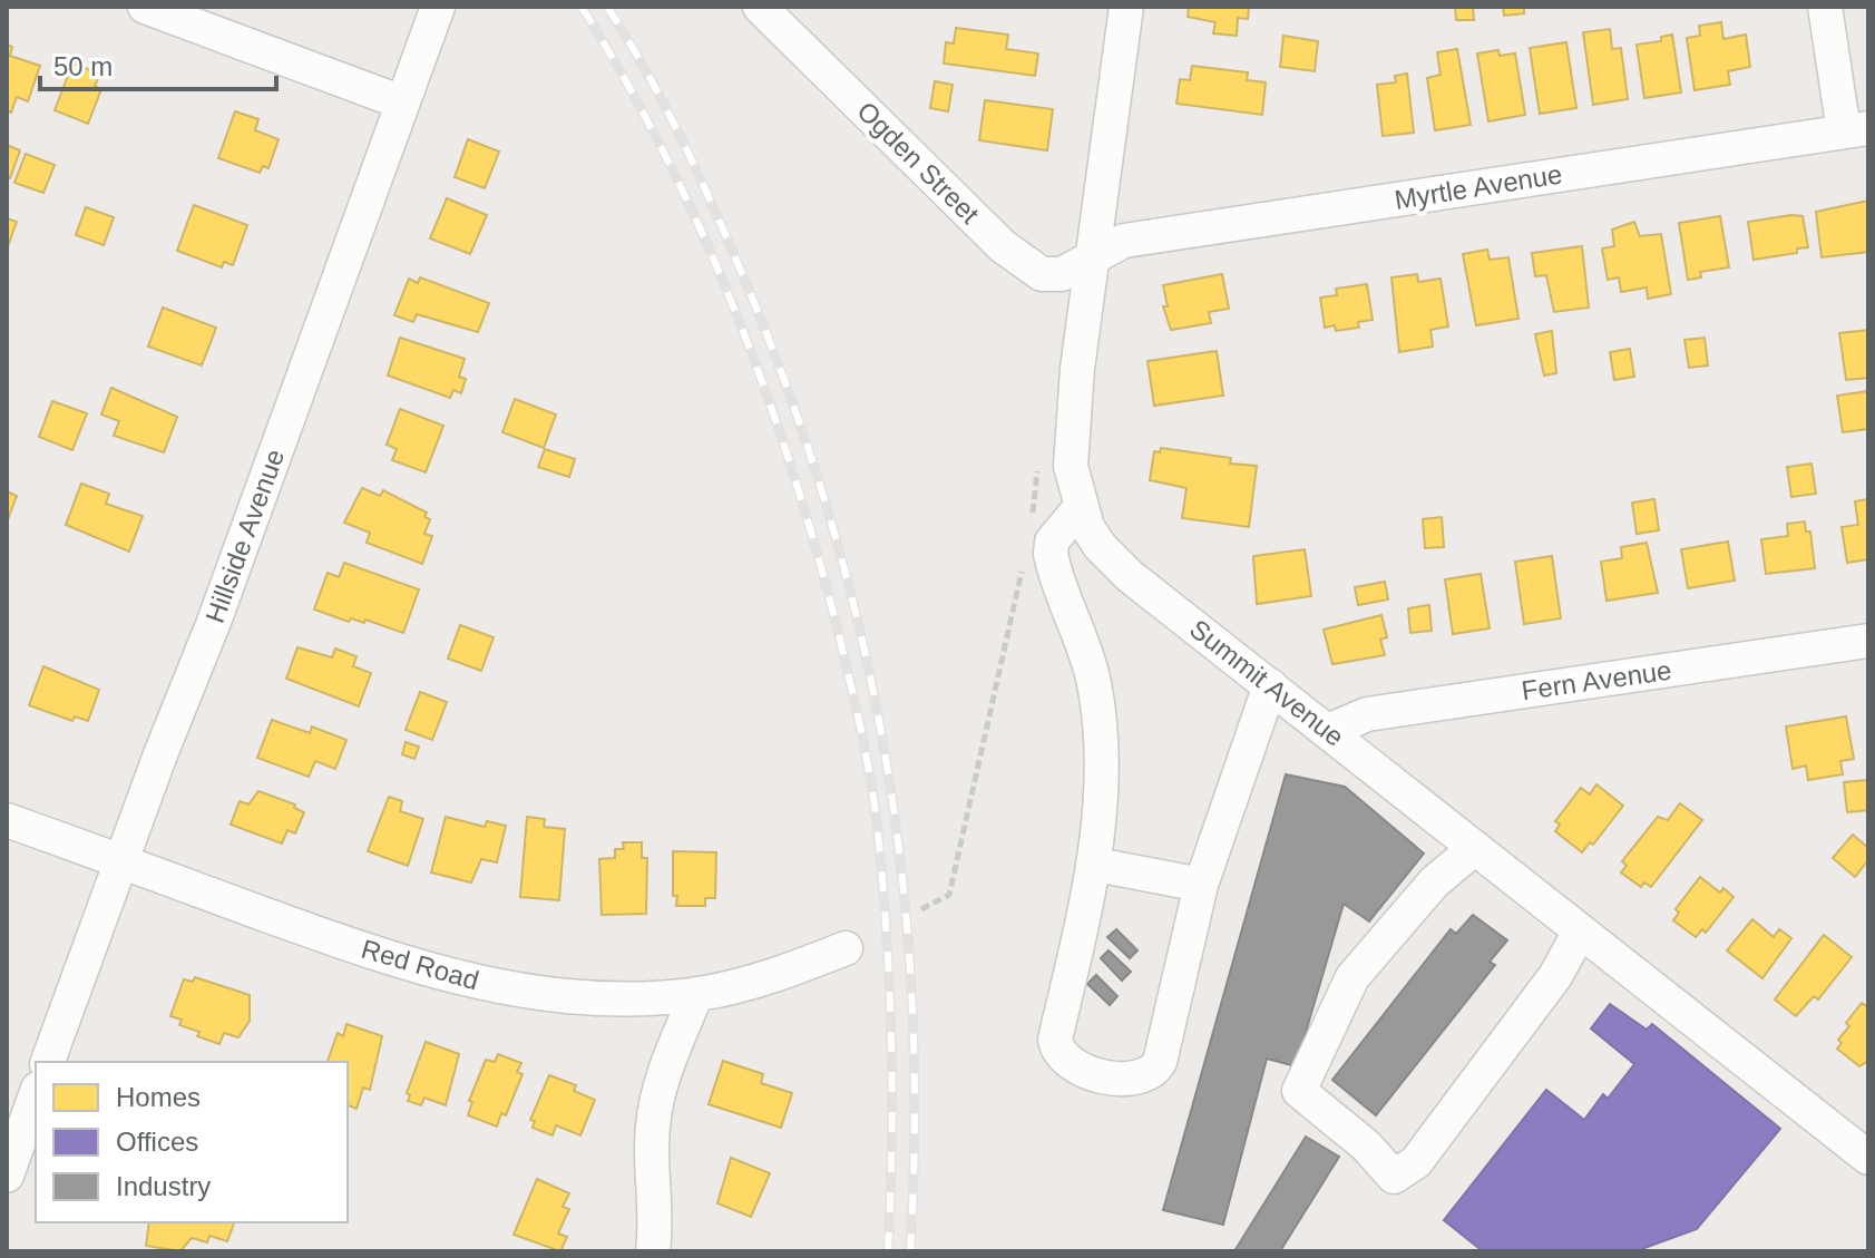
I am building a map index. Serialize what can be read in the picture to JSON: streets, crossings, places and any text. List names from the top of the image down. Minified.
{"streets":{"street":["Ogden Street","Myrtle Avenue","Hillside Avenue","Fern Avenue","Summit Avenue","Red Road"]},"crossings":[["Ogden Street","Myrtle Avenue"],["Ogden Street","Summit Avenue"],["Myrtle Avenue","Summit Avenue"],["Hillside Avenue","Red Road"],["Fern Avenue","Summit Avenue"]],"legend":["Homes","Offices","Industry"],"scale_bar":"50 m"}
